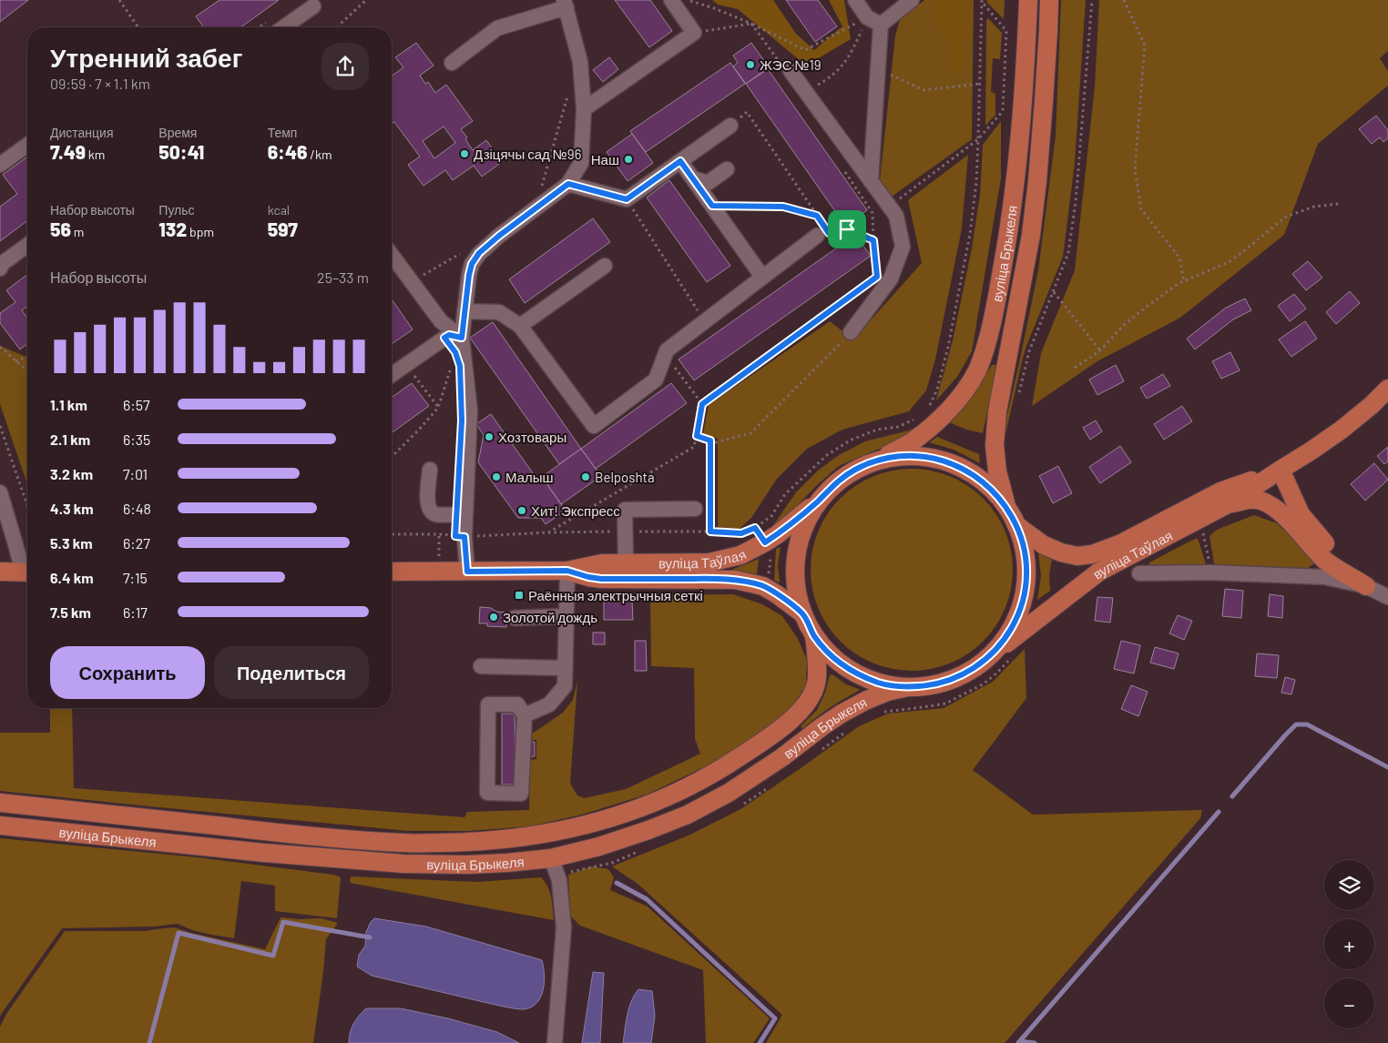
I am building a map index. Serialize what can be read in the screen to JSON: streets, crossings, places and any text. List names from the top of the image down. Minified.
{"streets":{"main road":["вуліца Брыкеля","вуліца Таўлая"]},"places":{"other":["ЖЭС №19","Дзіцячы сад №96","Наш","Хозтовары","Малыш","Belposhta","Хит! Экспресс","Золотой дождь"],"transit":["Раённыя электрычныя сеткі"]},"page":{"heading":["Утренний забег","09:59 · 7 × 1.1 km"],"stats":[["Дистанция","7.49 km"],["Время","50:41"],["Темп","6:46 /km"],["Набор высоты","56 m"],["Пульс","132 bpm"],["kcal","597"]],"chart":["Набор высоты","25–33 m"],"list":[{"name":"1.1 km","note":"6:57"},{"name":"2.1 km","note":"6:35"},{"name":"3.2 km","note":"7:01"},{"name":"4.3 km","note":"6:48"},{"name":"5.3 km","note":"6:27"},{"name":"6.4 km","note":"7:15"},{"name":"7.5 km","note":"6:17"}],"buttons":["Сохранить","Поделиться"],"map_buttons":["+","−"]}}
